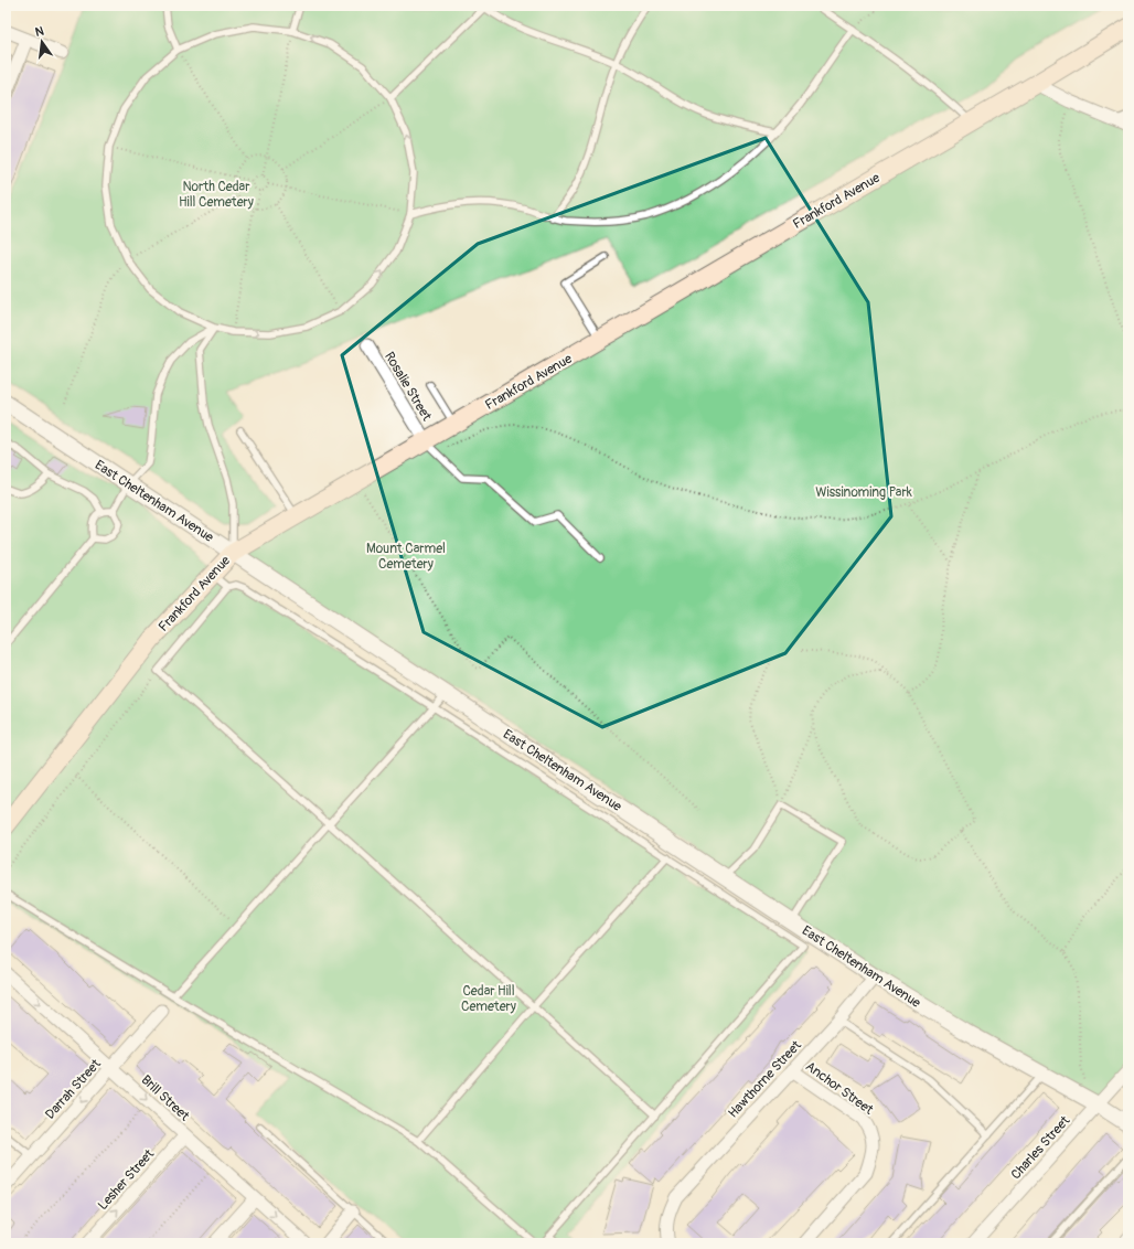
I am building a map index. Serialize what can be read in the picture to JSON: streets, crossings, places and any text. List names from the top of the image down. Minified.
{"streets":{"main road":["Frankford Avenue"],"street":["Rosalie Street","East Cheltenham Avenue","Hawthorne Street","Anchor Street","Darrah Street","Brill Street","Charles Street","Lesher Street"]},"crossings":[["Frankford Avenue","Rosalie Street"],["Frankford Avenue","East Cheltenham Avenue"],["East Cheltenham Avenue","Hawthorne Street"],["East Cheltenham Avenue","Charles Street"],["Hawthorne Street","Anchor Street"],["Darrah Street","Brill Street"],["Brill Street","Lesher Street"]],"one_way":["Darrah Street","Brill Street"],"parks":["North Cedar Hill Cemetery","Wissinoming Park","Mount Carmel Cemetery","Cedar Hill Cemetery"],"north":"top"}
